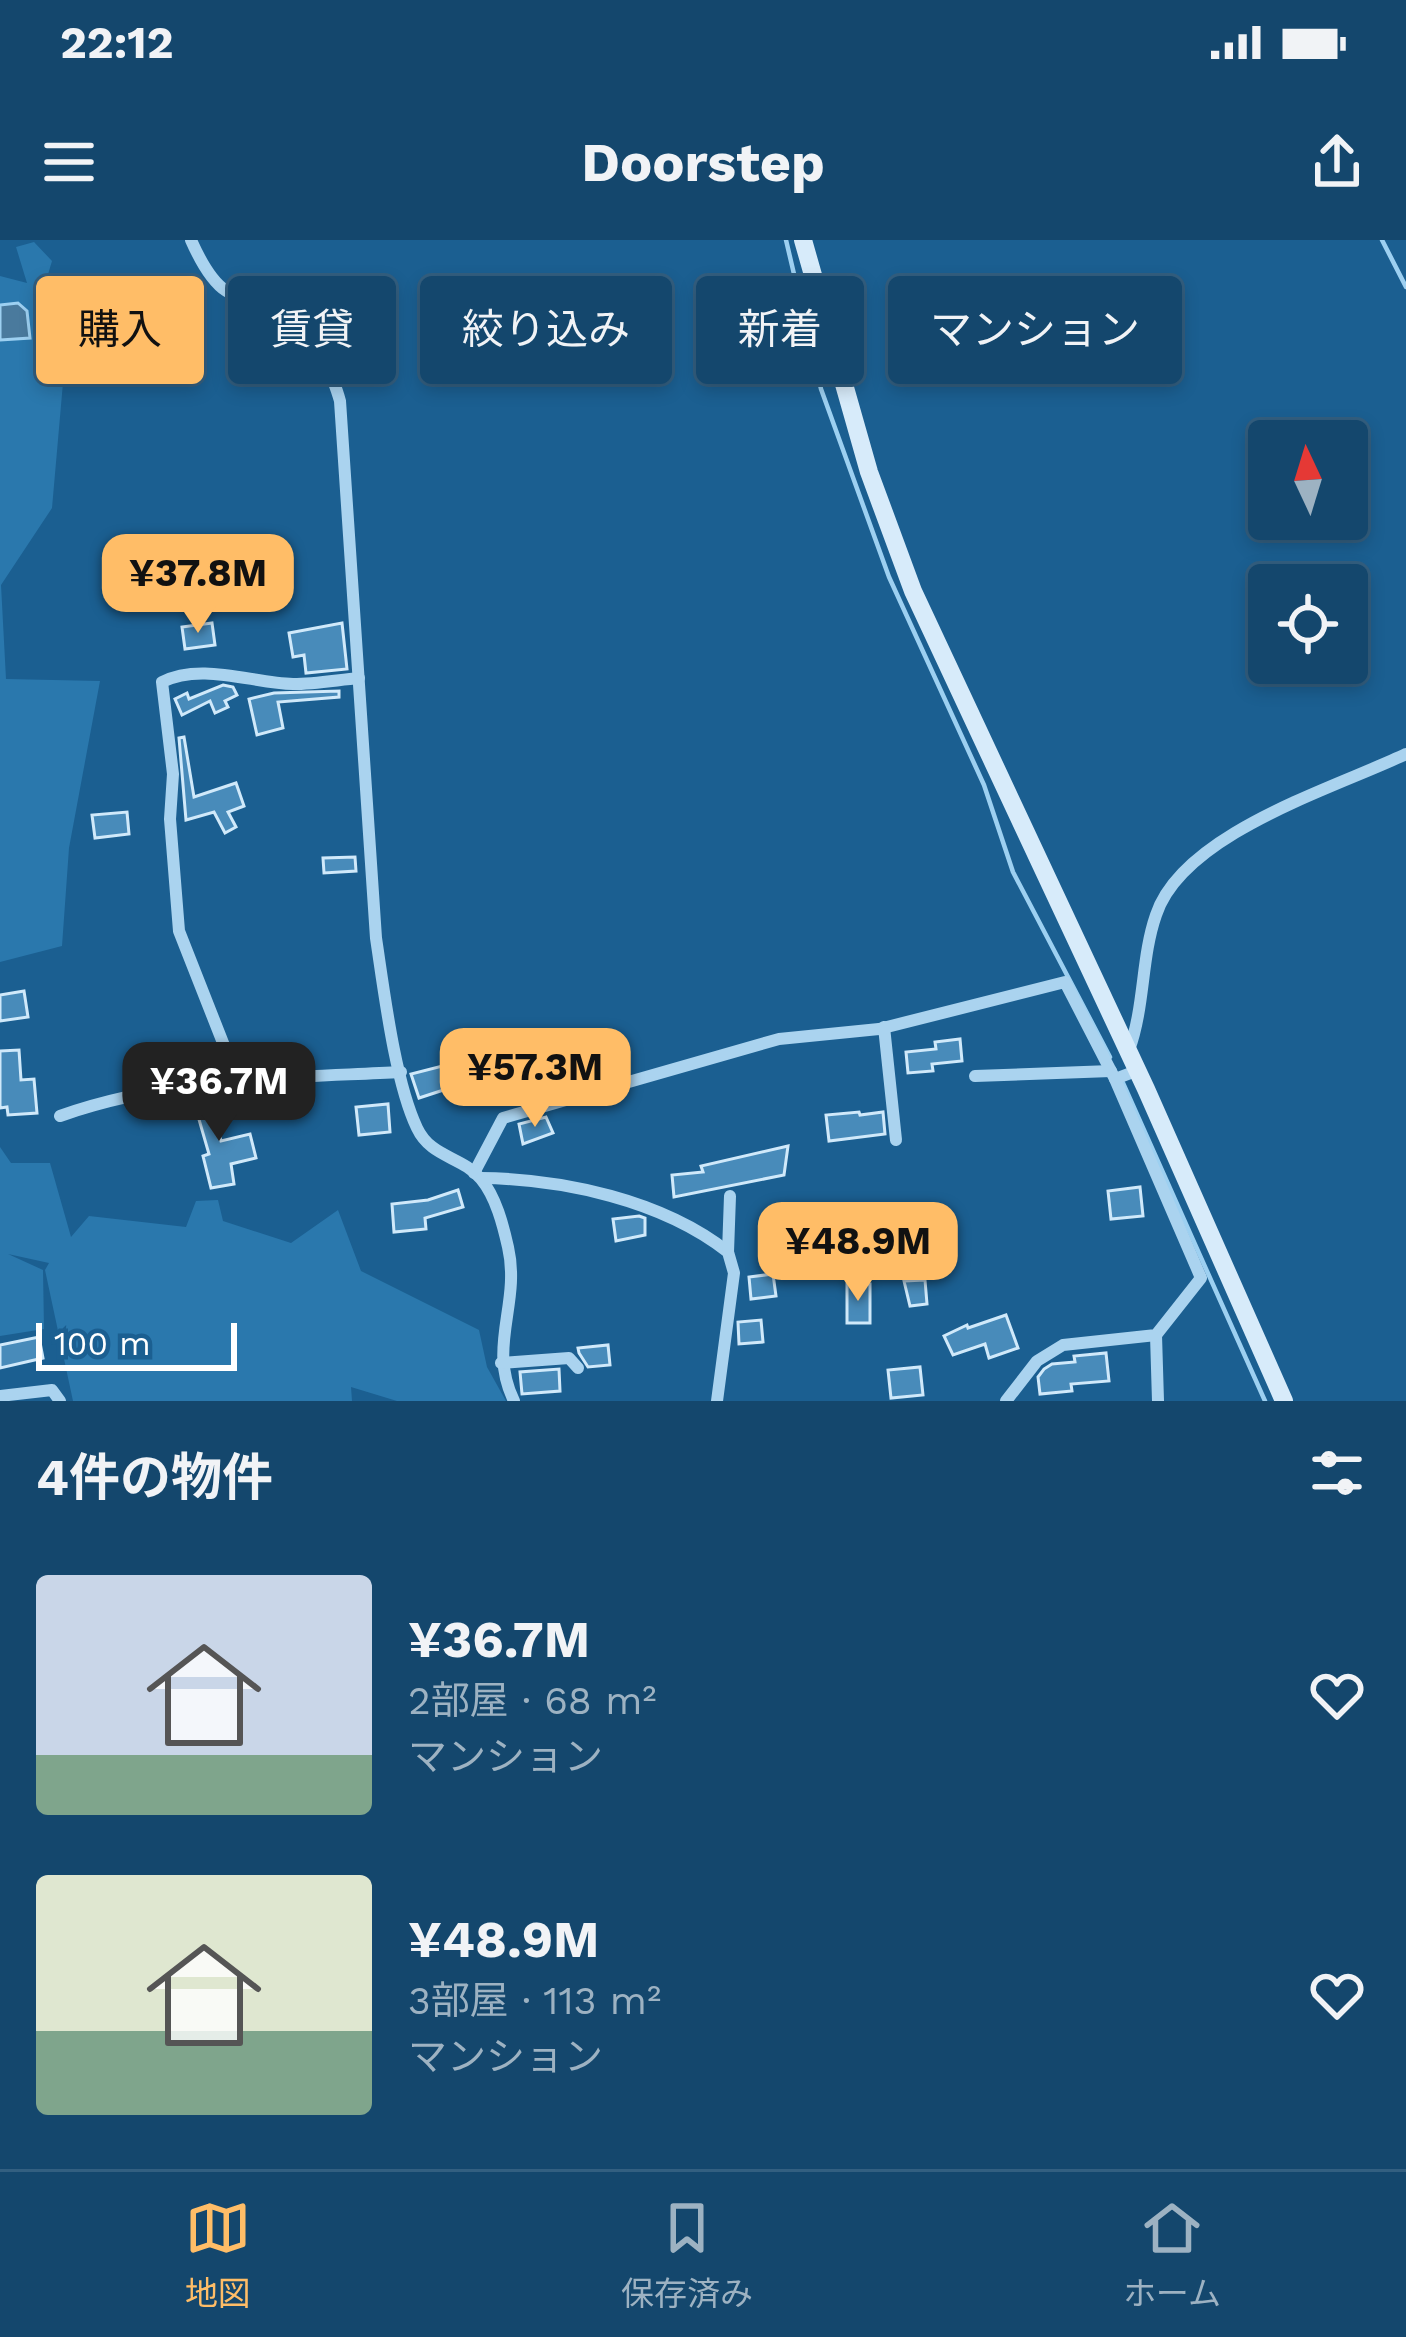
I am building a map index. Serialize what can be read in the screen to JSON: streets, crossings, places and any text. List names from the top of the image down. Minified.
{"scale_bar":"100 m","north":"top","page":{"status":"22:12","header":"Doorstep","chip":["購入","賃貸","絞り込み","新着","マンション"],"price":["¥37.8M","¥57.3M","¥36.7M","¥48.9M"],"scale":"100 m","heading":"4件の物件","list":[{"name":"¥36.7M","note":"2部屋 · 68 m² · マンション"},{"name":"¥48.9M","note":"3部屋 · 113 m² · マンション"}],"tabs":["地図","保存済み","ホーム"]}}
